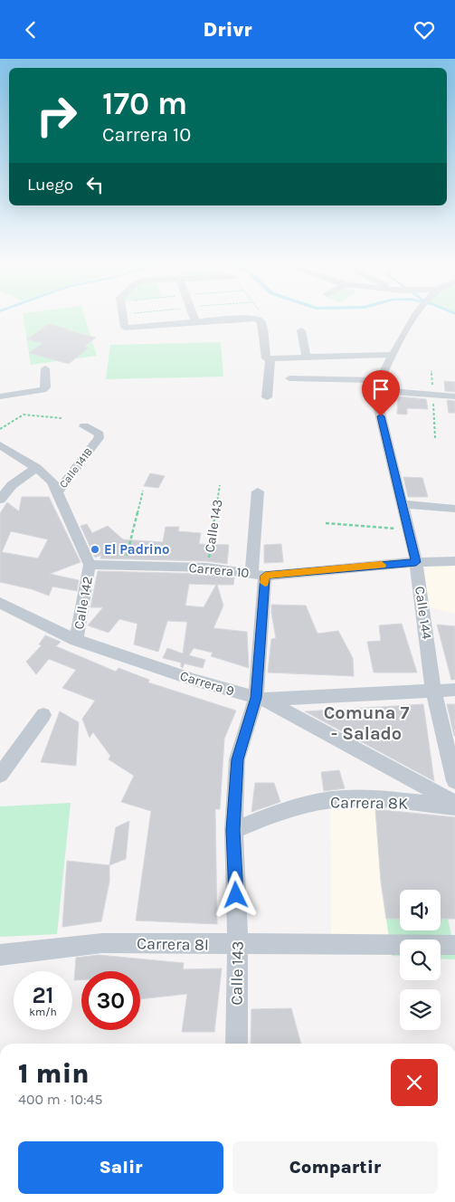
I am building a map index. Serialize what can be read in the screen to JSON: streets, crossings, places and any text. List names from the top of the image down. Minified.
{"streets":{"street":["Calle 141B","Calle 143","Carrera 10","Calle 142","Calle 144","Carrera 9","Carrera 8K","Carrera 8I"]},"crossings":[["Calle 143","Carrera 10"],["Calle 143","Carrera 9"],["Calle 143","Carrera 8K"],["Calle 143","Carrera 8I"],["Carrera 10","Calle 142"],["Carrera 10","Calle 144"],["Calle 142","Carrera 9"],["Calle 144","Carrera 9"]],"districts":["Comuna 7 - Salado"],"places":["El Padrino"],"page":{"header":"Drivr","turn":["170 m","Carrera 10"],"then":"Luego","speed":"21 km/h","limit":"30","heading":["1 min","400 m · 10:45"],"buttons":["Salir","Compartir"]}}
